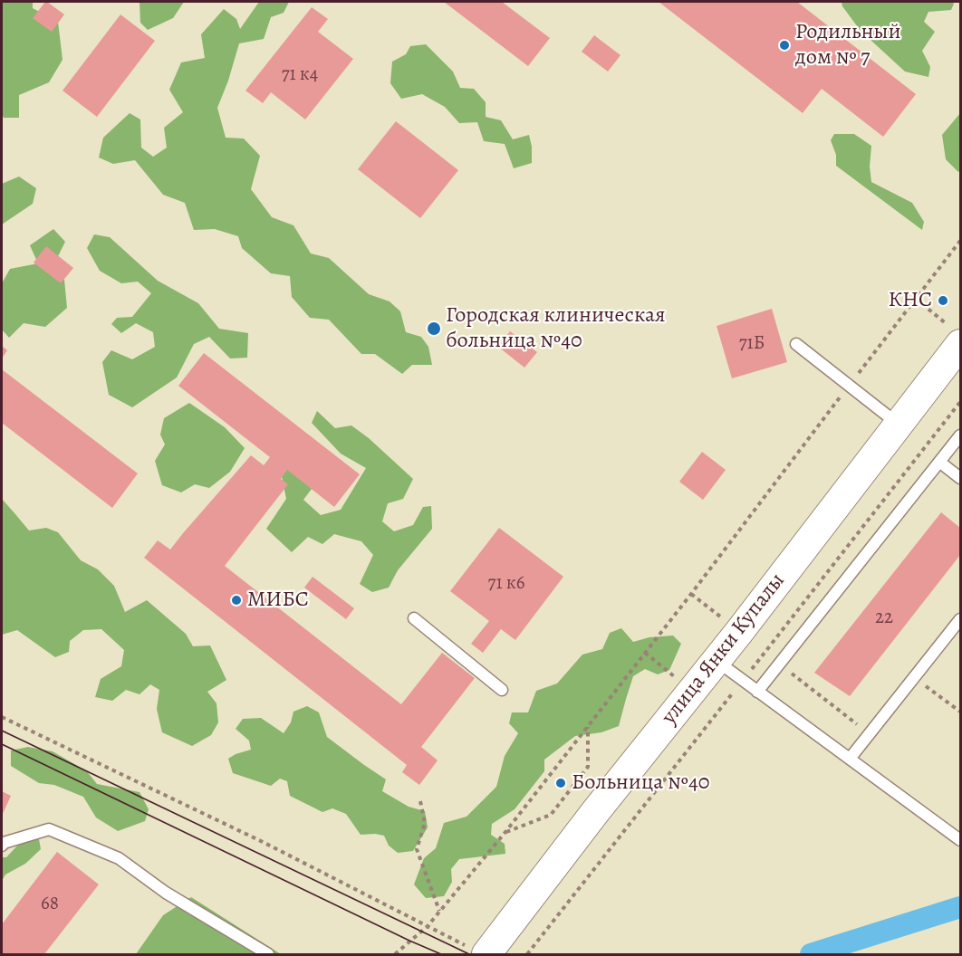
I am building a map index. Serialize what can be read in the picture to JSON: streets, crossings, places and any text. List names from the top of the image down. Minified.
{"streets":{"street":["улица Янки Купалы"]},"places":["Родильный дом № 7","КНС","Городская клиническая больница №40","МИБС","Больница №40"],"house_numbers":["71 к4","71Б","71 к6","22","68"]}
